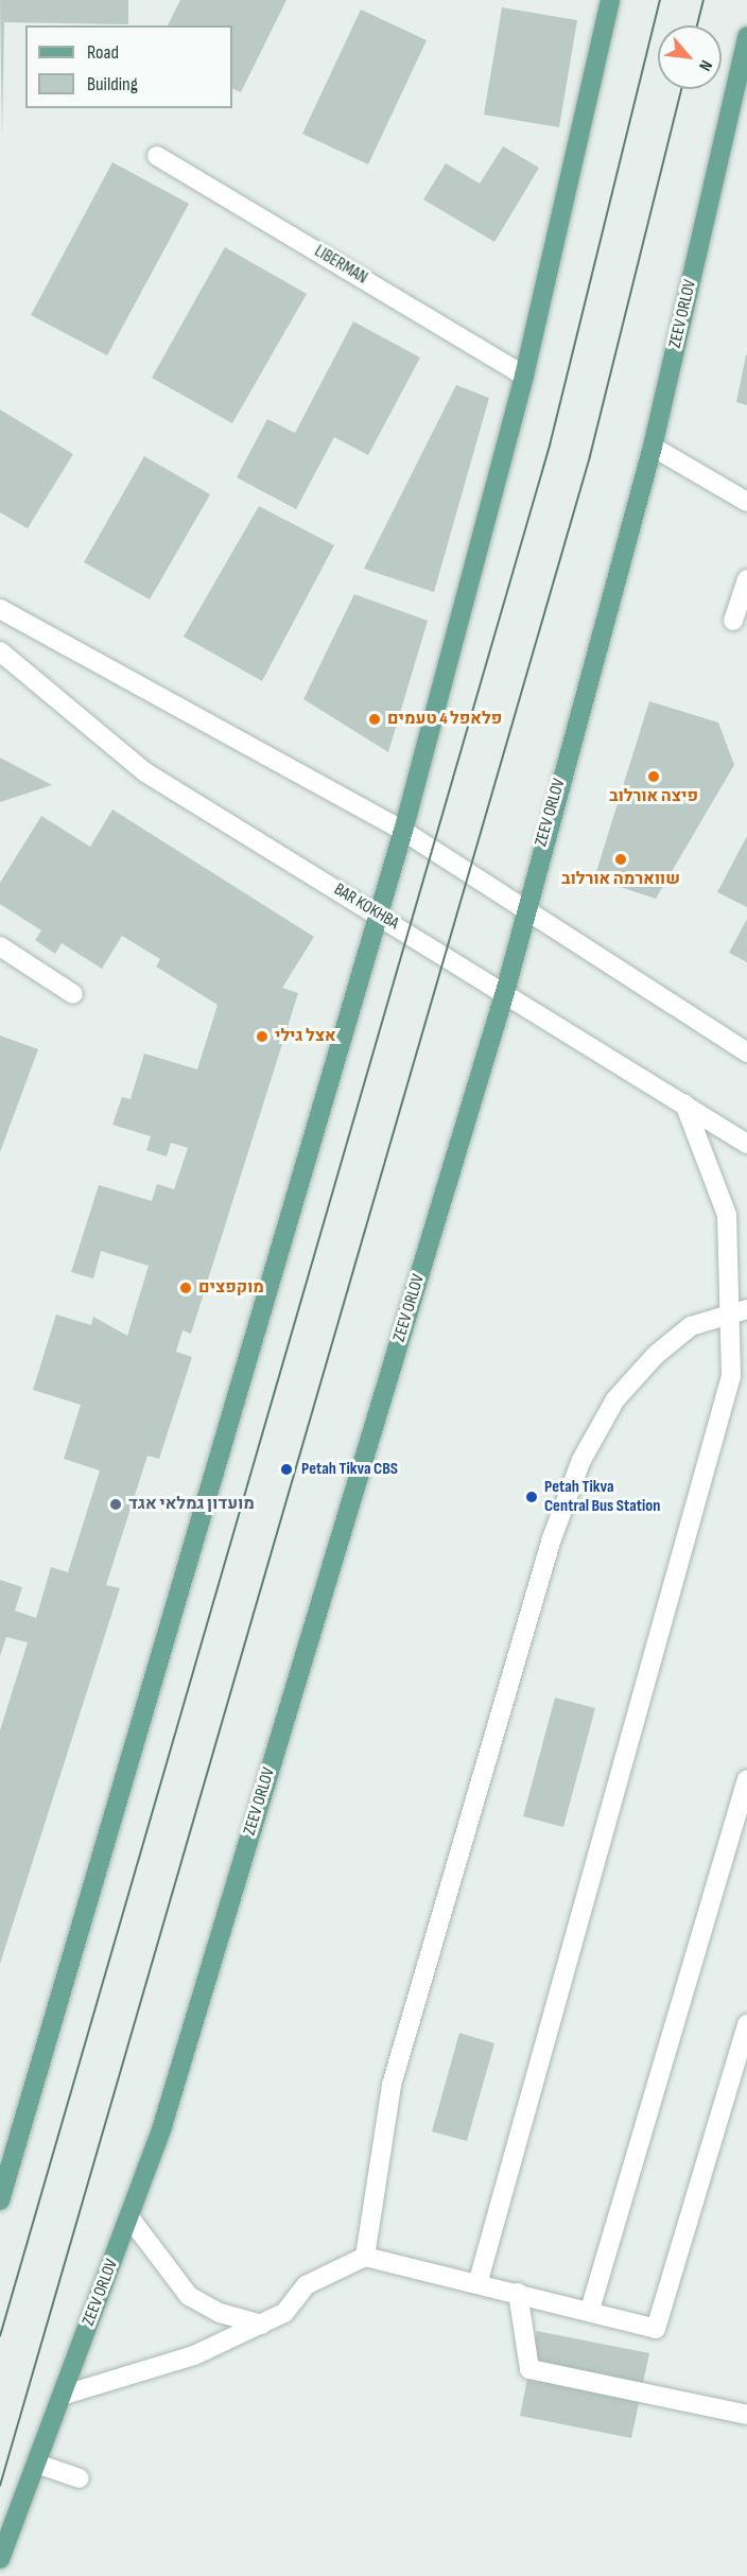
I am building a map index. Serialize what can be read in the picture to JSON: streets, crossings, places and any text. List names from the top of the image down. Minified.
{"streets":{"main road":["ZEEV ORLOV"],"street":["LIBERMAN","BAR KOKHBA"]},"crossings":[["ZEEV ORLOV","BAR KOKHBA"]],"places":["פלאפל 4 טעמים","פיצה אורלוב","שווארמה אורלוב","אצל גילי","מוקפצים","Petah Tikva CBS","Petah Tikva Central Bus Station","מועדון גמלאי אגד"],"legend":["Road","Building"],"north":"bottom right"}
